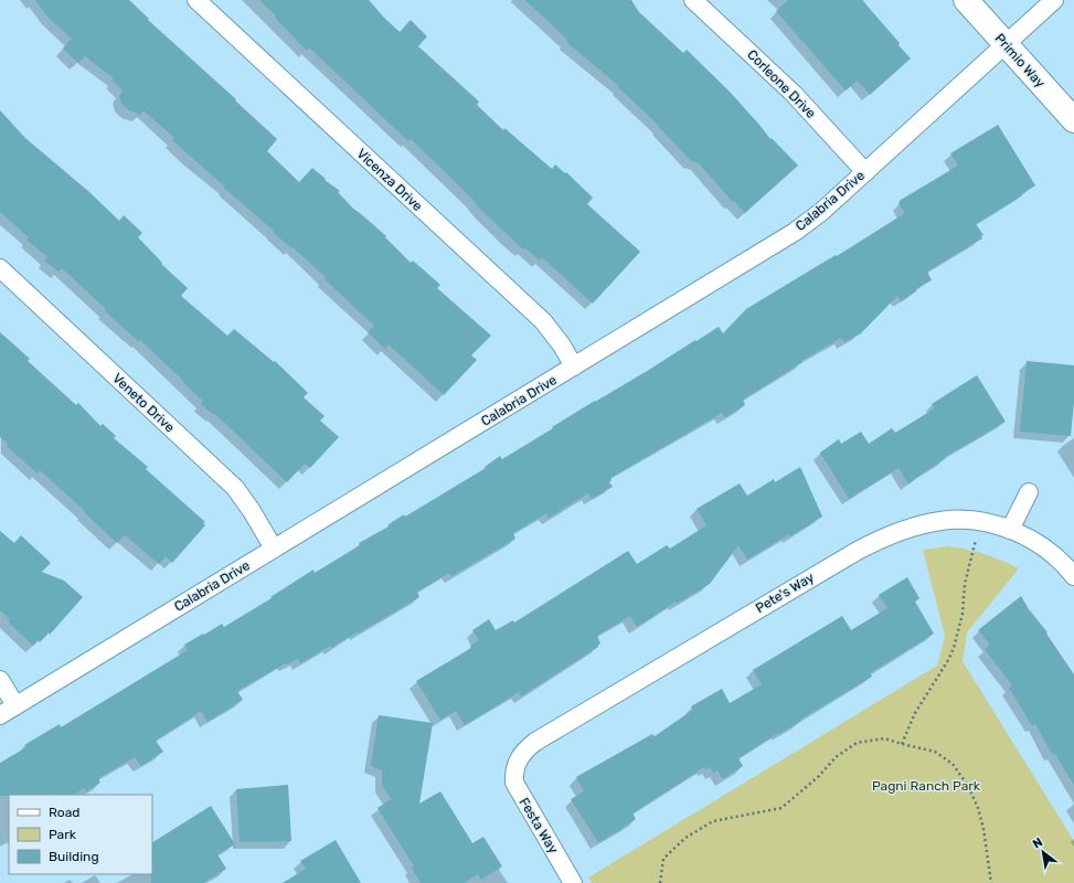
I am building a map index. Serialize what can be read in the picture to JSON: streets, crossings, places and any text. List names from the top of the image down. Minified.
{"streets":{"street":["Primio Way","Corleone Drive","Vicenza Drive","Calabria Drive","Veneto Drive","Pete's Way","Festa Way"]},"crossings":[["Primio Way","Calabria Drive"],["Corleone Drive","Calabria Drive"],["Vicenza Drive","Calabria Drive"],["Calabria Drive","Veneto Drive"],["Pete's Way","Festa Way"]],"parks":["Pagni Ranch Park"],"legend":["Road","Park","Building"],"north":"top left"}
